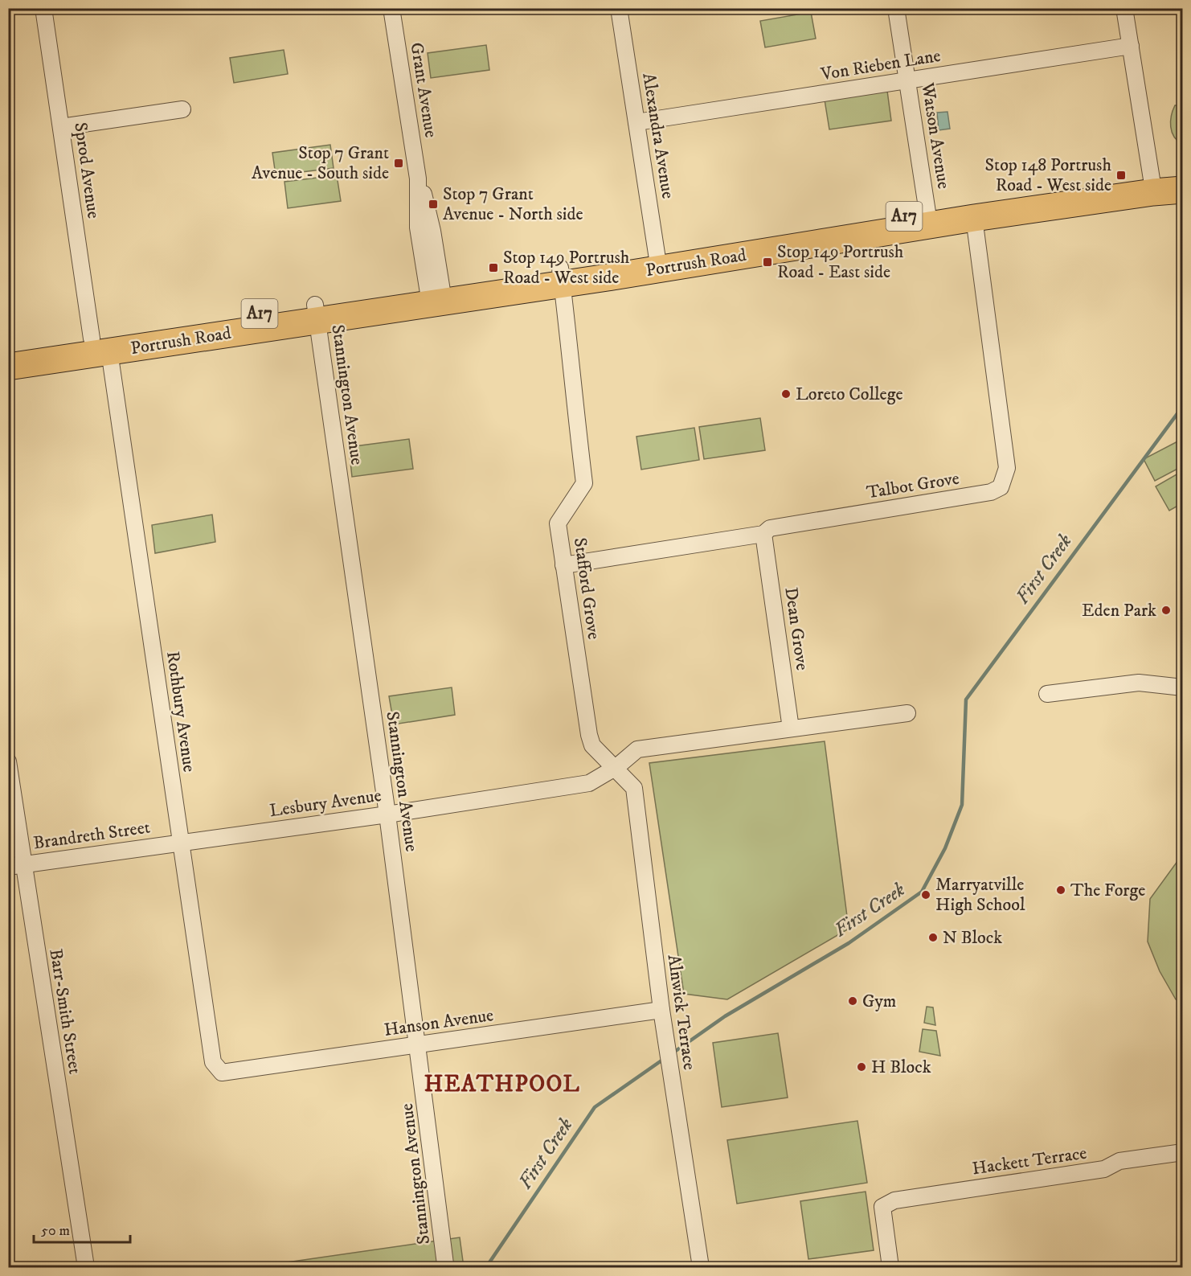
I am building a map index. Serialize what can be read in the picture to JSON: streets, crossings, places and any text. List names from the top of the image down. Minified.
{"streets":{"highway":["A17","Portrush Road"],"street":["Von Rieben Lane","Grant Avenue","Alexandra Avenue","Watson Avenue","Sprod Avenue","Stannington Avenue","Talbot Grove","Stafford Grove","Dean Grove","Rothbury Avenue","Lesbury Avenue","Brandreth Street","Barr-Smith Street","Alnwick Terrace","Hanson Avenue","Hackett Terrace"]},"crossings":[["Von Rieben Lane","Alexandra Avenue"],["Von Rieben Lane","Watson Avenue"],["Grant Avenue","Portrush Road"],["Alexandra Avenue","Portrush Road"],["Watson Avenue","Portrush Road"],["Sprod Avenue","Portrush Road"],["Sprod Avenue","Rothbury Avenue"],["Portrush Road","Stannington Avenue"],["Portrush Road","Talbot Grove"],["Portrush Road","Stafford Grove"],["Portrush Road","Rothbury Avenue"],["Stannington Avenue","Lesbury Avenue"],["Stannington Avenue","Hanson Avenue"],["Talbot Grove","Stafford Grove"],["Talbot Grove","Dean Grove"],["Stafford Grove","Lesbury Avenue"],["Stafford Grove","Alnwick Terrace"],["Rothbury Avenue","Lesbury Avenue"],["Rothbury Avenue","Brandreth Street"],["Rothbury Avenue","Hanson Avenue"],["Lesbury Avenue","Brandreth Street"],["Lesbury Avenue","Alnwick Terrace"],["Brandreth Street","Barr-Smith Street"],["Alnwick Terrace","Hanson Avenue"]],"districts":["HEATHPOOL"],"water":["First Creek"],"places":{"transit":["Stop 7 Grant Avenue - South side","Stop 148 Portrush Road - West side","Stop 7 Grant Avenue - North side","Stop 149 Portrush Road - East side","Stop 149 Portrush Road - West side"],"other":["Loreto College","Eden Park","The Forge","Marryatville High School","N Block","Gym","H Block"]},"scale_bar":"50 m"}
